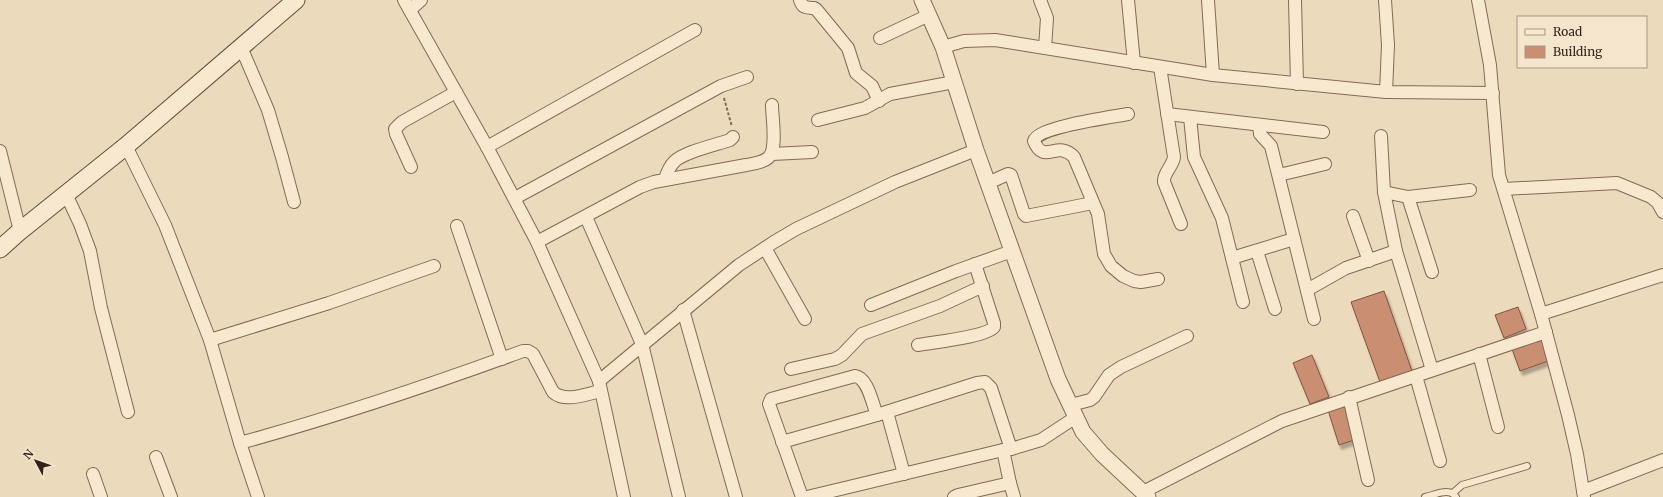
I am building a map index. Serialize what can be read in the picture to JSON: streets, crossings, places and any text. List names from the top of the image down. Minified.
{"legend":["Road","Building"],"north":"top left"}
